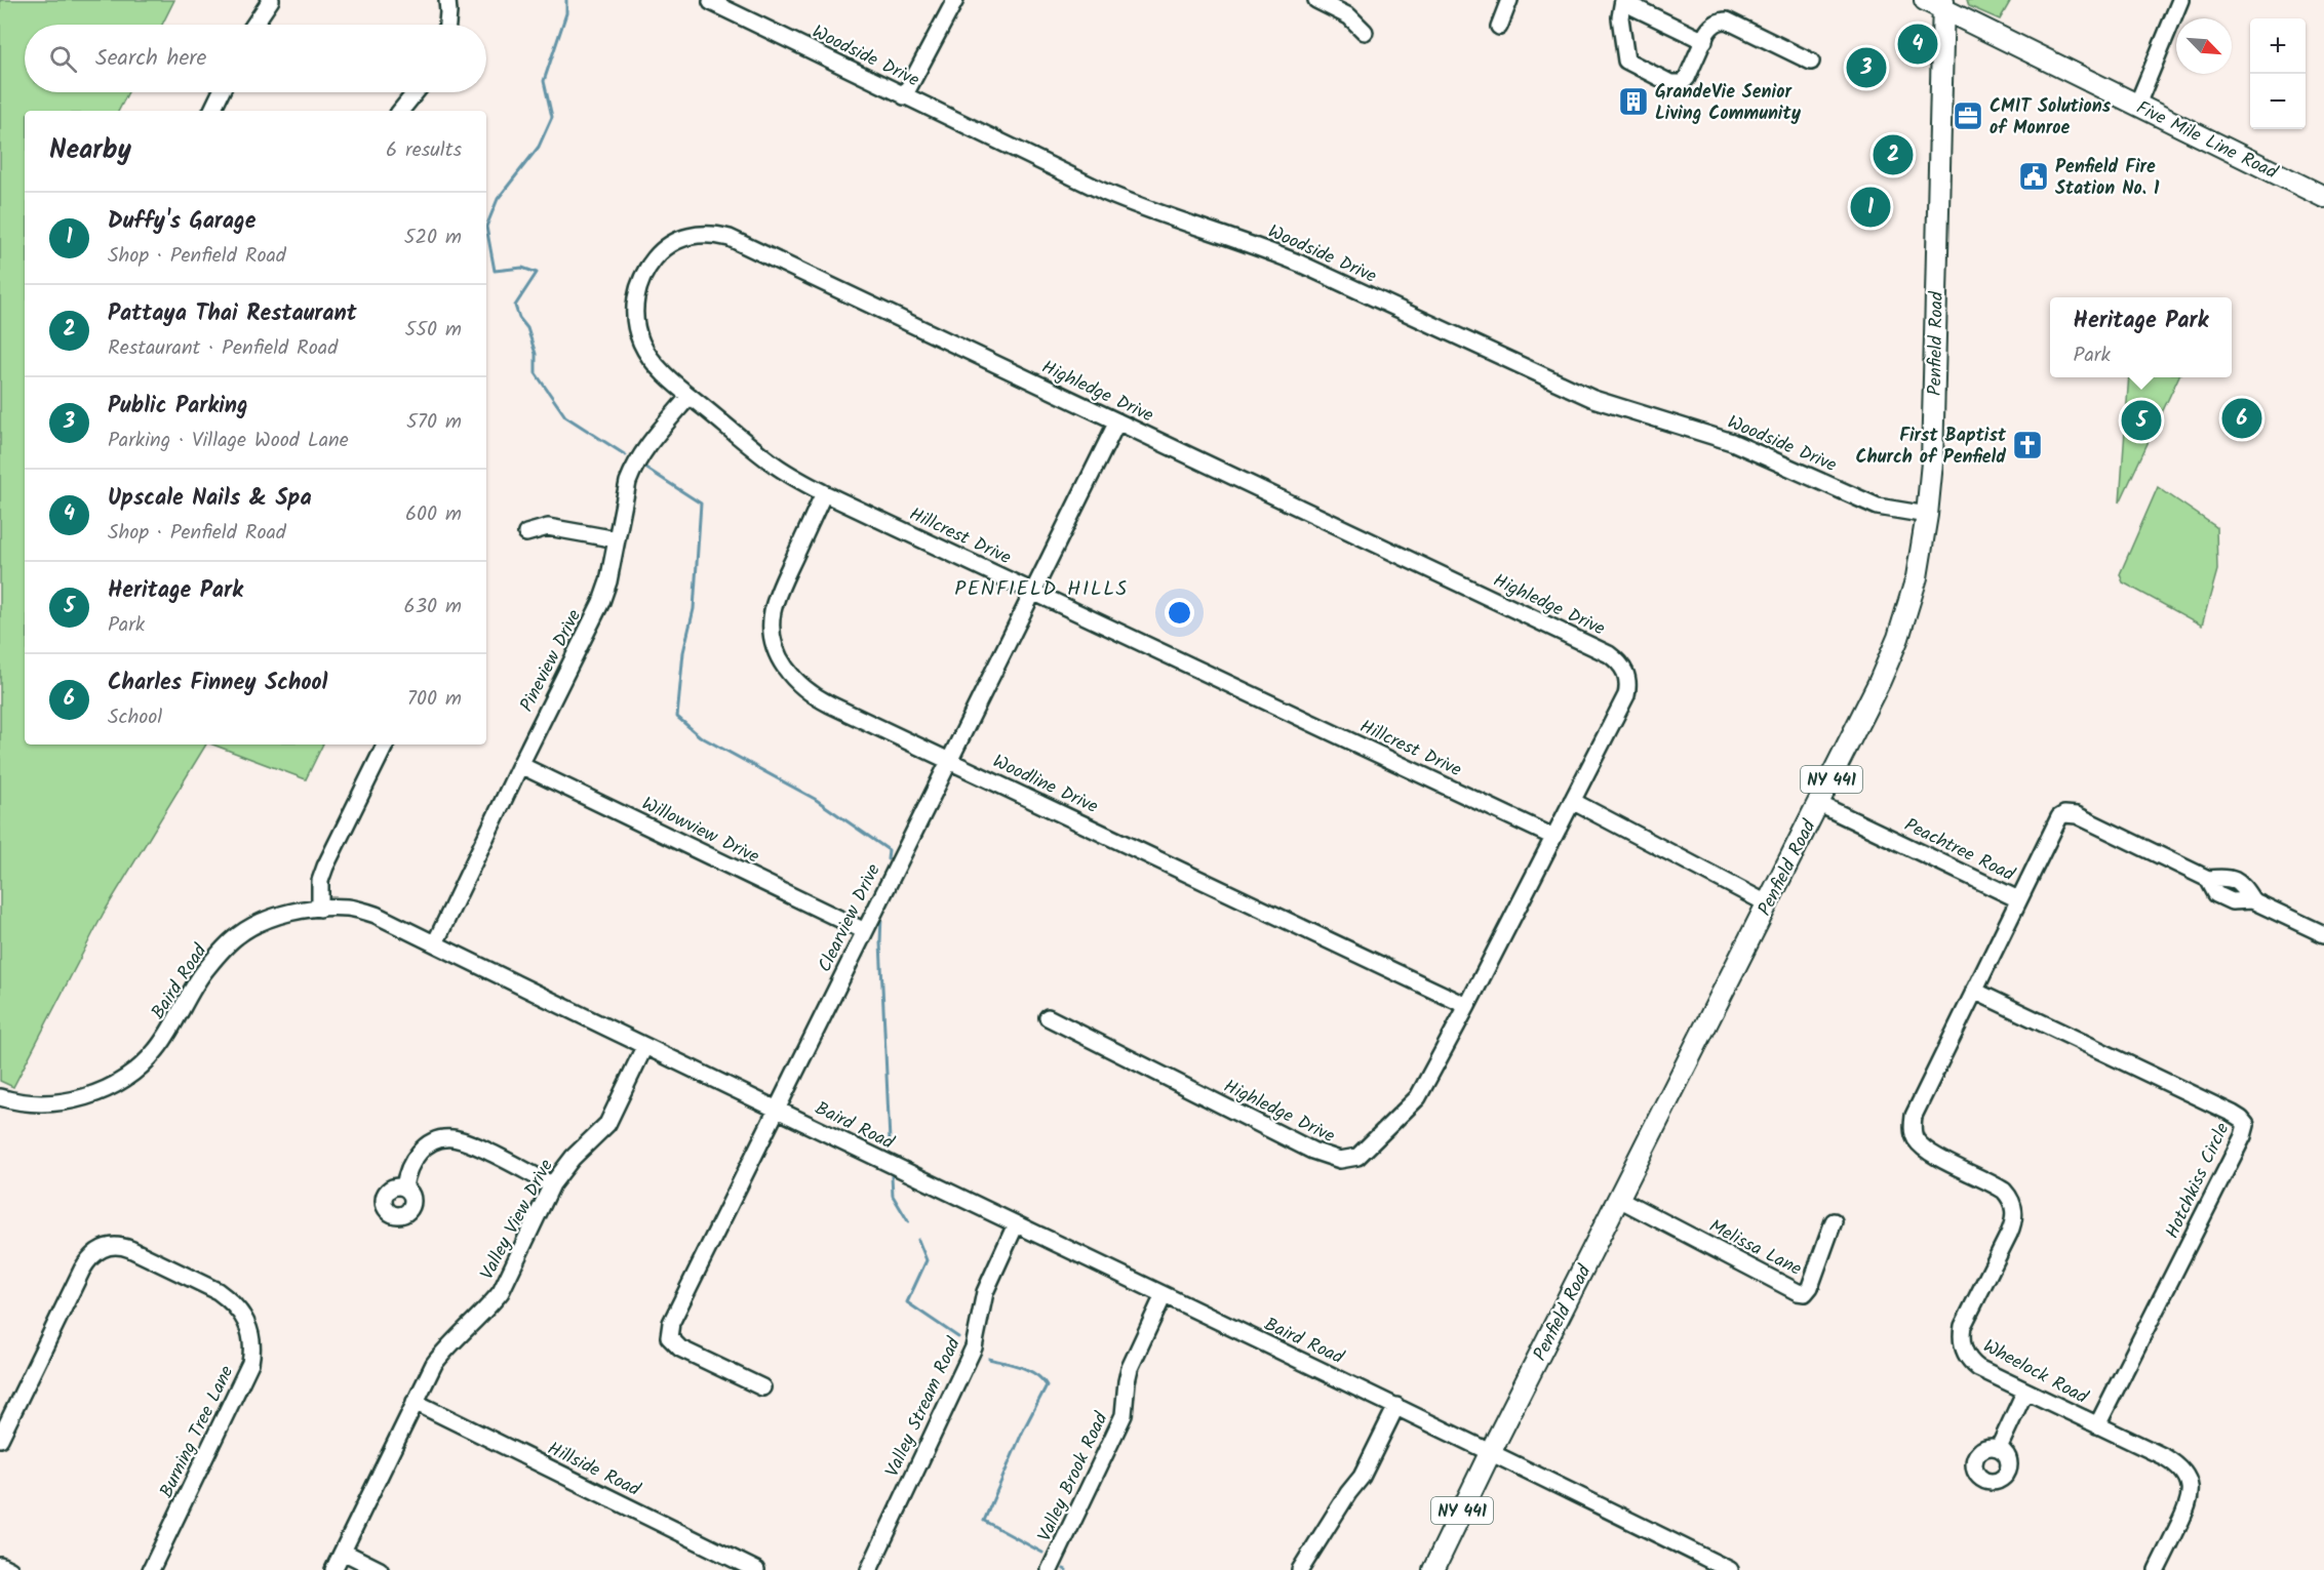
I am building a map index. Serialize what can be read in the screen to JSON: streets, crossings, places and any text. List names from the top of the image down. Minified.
{"streets":{"main road":["Five Mile Line Road","Penfield Road","NY 441"],"street":["Woodside Drive","Highledge Drive","Hillcrest Drive","Pineview Drive","Woodline Drive","Willowview Drive","Peachtree Road","Clearview Drive","Baird Road","Hotchkiss Circle","Valley View Drive","Melissa Lane","Wheelock Road","Valley Stream Road","Burning Tree Lane","Hillside Road","Valley Brook Road"]},"crossings":[["Woodside Drive","Penfield Road"],["Five Mile Line Road","Penfield Road"],["Penfield Road","Peachtree Road"],["Penfield Road","Baird Road"],["Penfield Road","Melissa Lane"],["Highledge Drive","Hillcrest Drive"],["Highledge Drive","Woodline Drive"],["Highledge Drive","Clearview Drive"],["Hillcrest Drive","Pineview Drive"],["Hillcrest Drive","Woodline Drive"],["Hillcrest Drive","Clearview Drive"],["Pineview Drive","Willowview Drive"],["Pineview Drive","Baird Road"],["Woodline Drive","Clearview Drive"],["Willowview Drive","Clearview Drive"],["Peachtree Road","Wheelock Road"],["Clearview Drive","Baird Road"],["Baird Road","Valley View Drive"],["Baird Road","Valley Stream Road"],["Baird Road","Valley Brook Road"],["Hotchkiss Circle","Wheelock Road"],["Valley View Drive","Hillside Road"]],"districts":["PENFIELD HILLS"],"places":{"building":["GrandeVie Senior Living Community"],"office":["CMIT Solutions of Monroe"],"public building":["Penfield Fire Station No. 1"],"church":["First Baptist Church of Penfield"]},"north":"bottom right","page":{"map_buttons":["+","−"],"pins":["4","3","2","1","6","5"],"search":"Search here","heading":["Nearby","6 results"],"list":[{"mark":"1","name":"Duffy's Garage","note":"Shop · Penfield Road","value":"520 m"},{"mark":"2","name":"Pattaya Thai Restaurant","note":"Restaurant · Penfield Road","value":"550 m"},{"mark":"3","name":"Public Parking","note":"Parking · Village Wood Lane","value":"570 m"},{"mark":"4","name":"Upscale Nails & Spa","note":"Shop · Penfield Road","value":"600 m"},{"mark":"5","name":"Heritage Park","note":"Park","value":"630 m"},{"mark":"6","name":"Charles Finney School","note":"School","value":"700 m"}],"popup":["Heritage Park","Park"]}}
